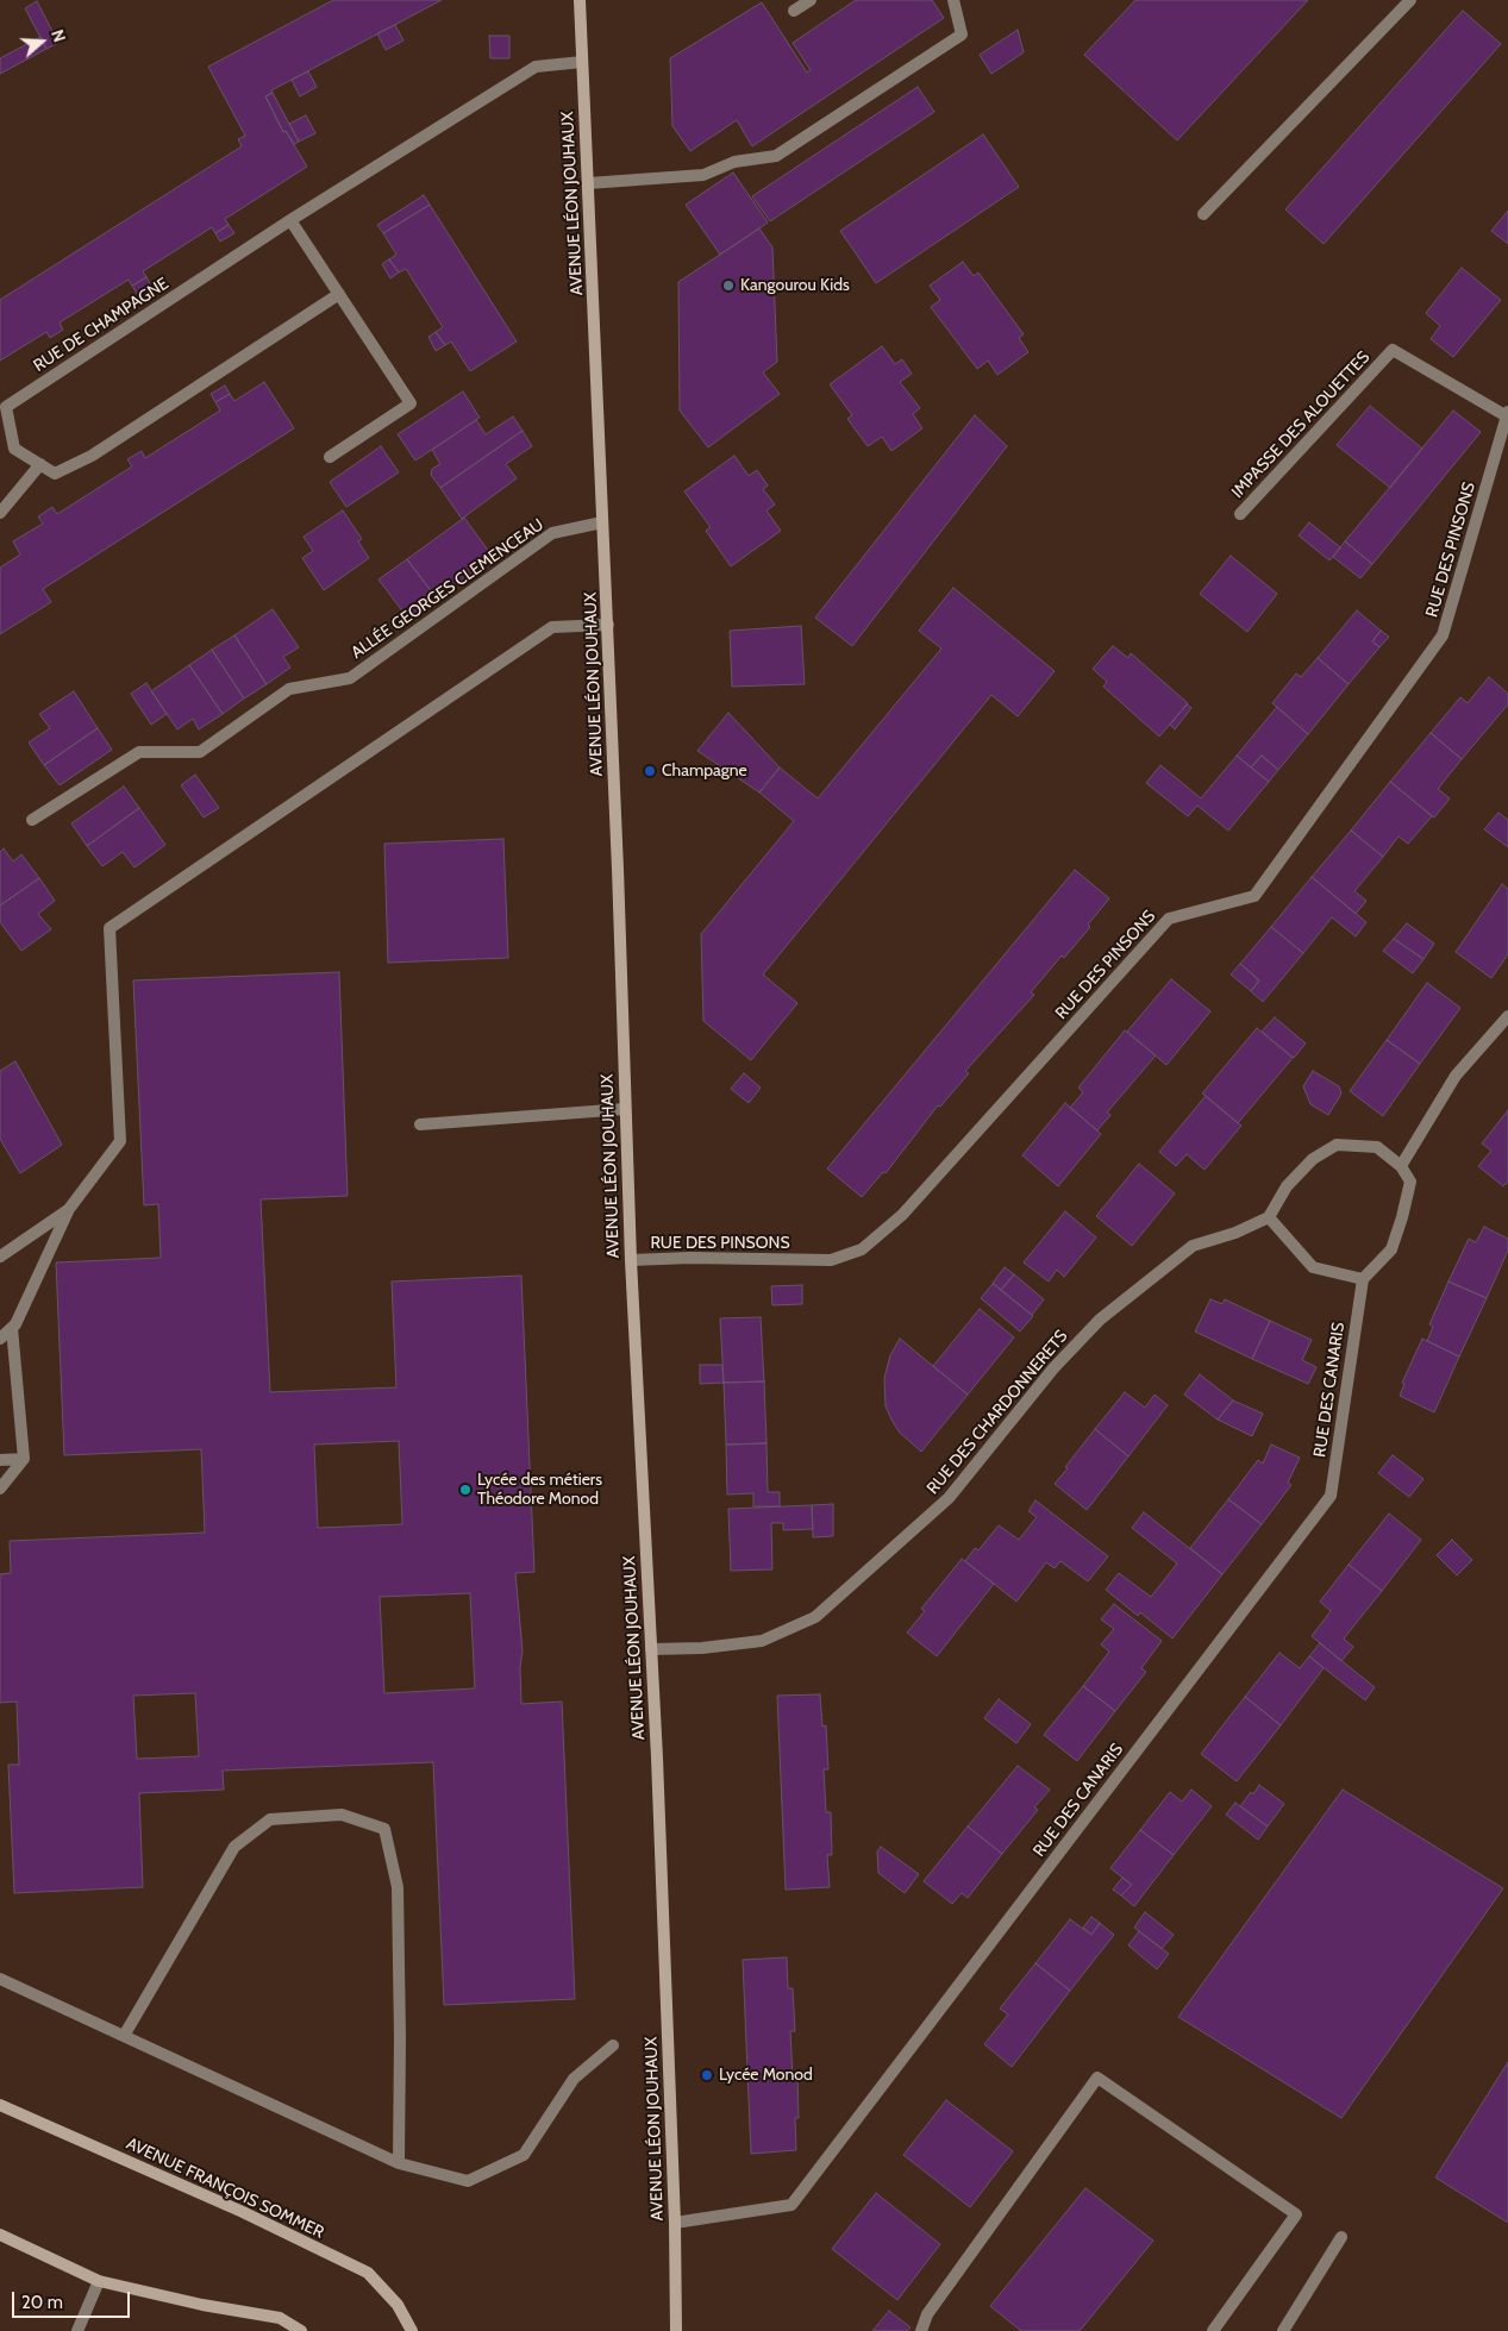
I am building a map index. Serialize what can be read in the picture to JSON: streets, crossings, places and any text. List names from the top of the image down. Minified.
{"streets":{"street":["AVENUE LÉON JOUHAUX","RUE DE CHAMPAGNE","IMPASSE DES ALOUETTES","RUE DES PINSONS","ALLÉE GEORGES CLEMENCEAU","RUE DES CANARIS","RUE DES CHARDONNERETS","AVENUE FRANÇOIS SOMMER"]},"crossings":[["AVENUE LÉON JOUHAUX","RUE DE CHAMPAGNE"],["AVENUE LÉON JOUHAUX","RUE DES PINSONS"],["AVENUE LÉON JOUHAUX","ALLÉE GEORGES CLEMENCEAU"],["AVENUE LÉON JOUHAUX","RUE DES CANARIS"],["AVENUE LÉON JOUHAUX","RUE DES CHARDONNERETS"],["IMPASSE DES ALOUETTES","RUE DES PINSONS"],["RUE DES CANARIS","RUE DES CHARDONNERETS"]],"places":["Kangourou Kids","Champagne","Lycée des métiers Théodore Monod","Lycée Monod"],"scale_bar":"20 m","north":"right"}
